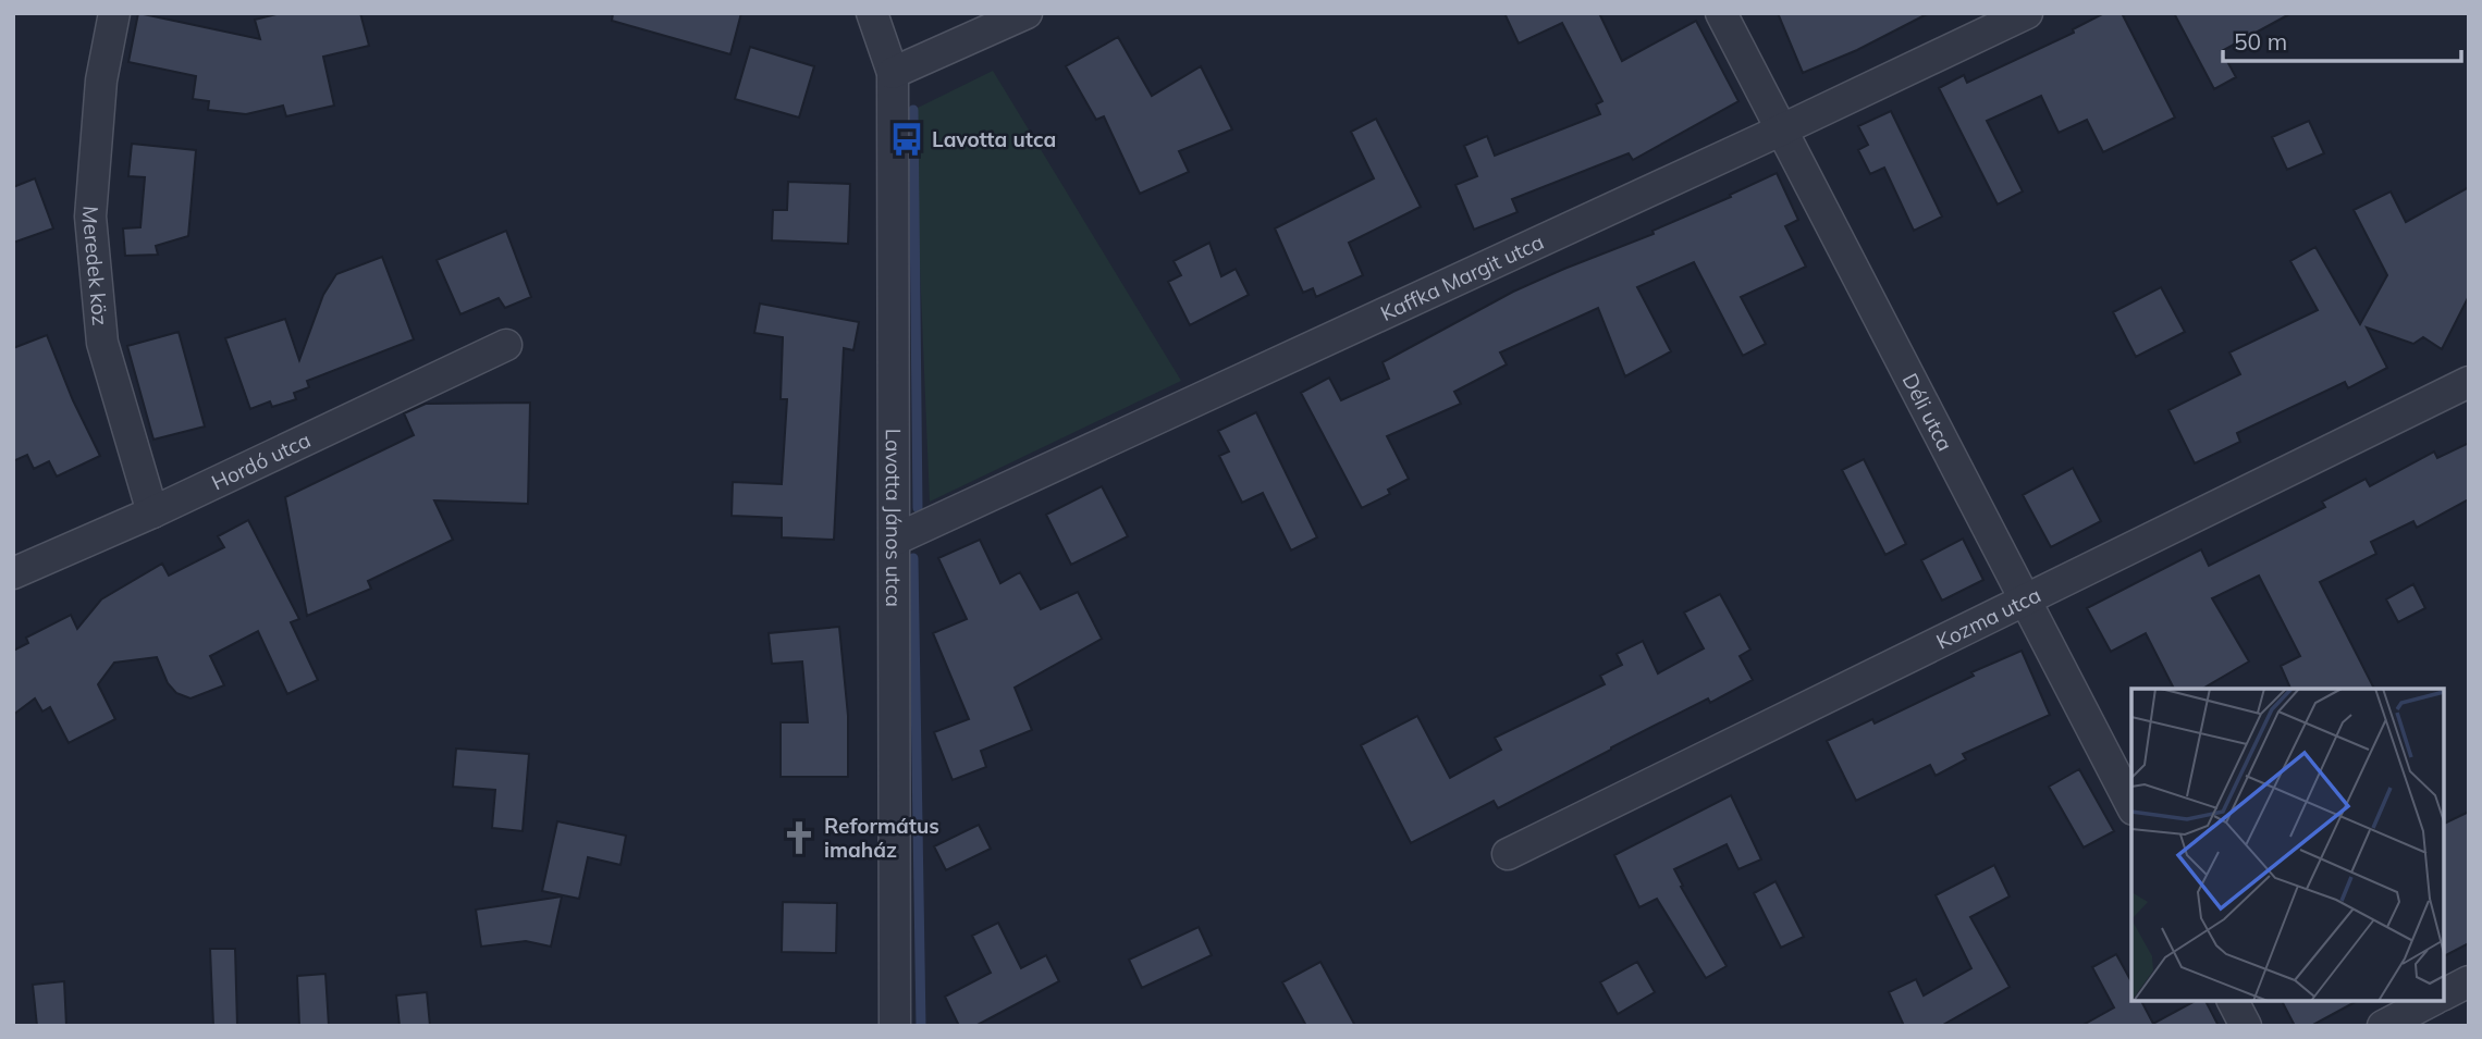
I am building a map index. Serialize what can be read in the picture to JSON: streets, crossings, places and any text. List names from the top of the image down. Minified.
{"streets":{"street":["Meredek köz","Kaffka Margit utca","Déli utca","Hordó utca","Lavotta János utca","Kozma utca"]},"crossings":[["Meredek köz","Hordó utca"],["Kaffka Margit utca","Déli utca"],["Kaffka Margit utca","Lavotta János utca"],["Déli utca","Kozma utca"]],"places":{"bus stop":["Lavotta utca"],"church":["Református imaház"]},"scale_bar":"50 m"}
